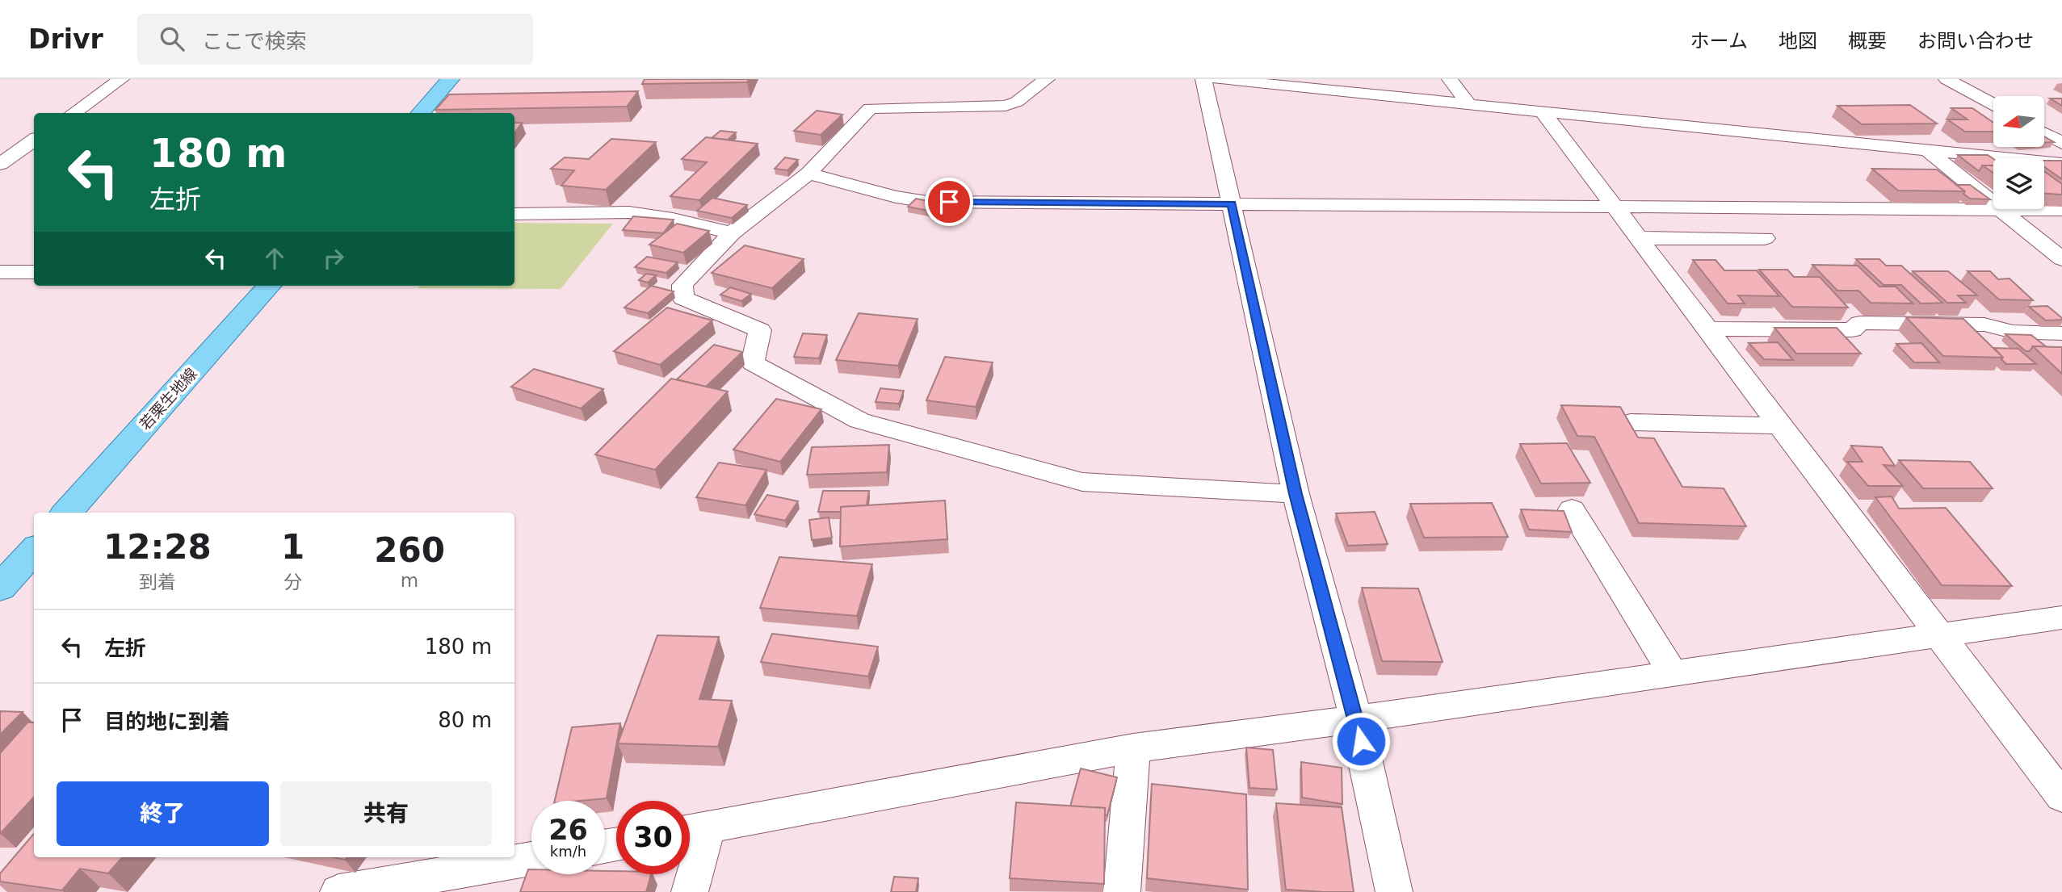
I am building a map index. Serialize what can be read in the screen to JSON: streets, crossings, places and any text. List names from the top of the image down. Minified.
{"streets":{"main road":["若栗生地線"]},"north":"left","page":{"header":"Drivr","search":"ここで検索","nav":["ホーム","地図","概要","お問い合わせ"],"turn":["180 m","左折"],"eta":["12:28","到着","1","分","260","m"],"list":[{"name":"左折","value":"180 m"},{"name":"目的地に到着","value":"80 m"}],"buttons":["終了","共有"],"speed":"26 km/h","limit":"30"}}
